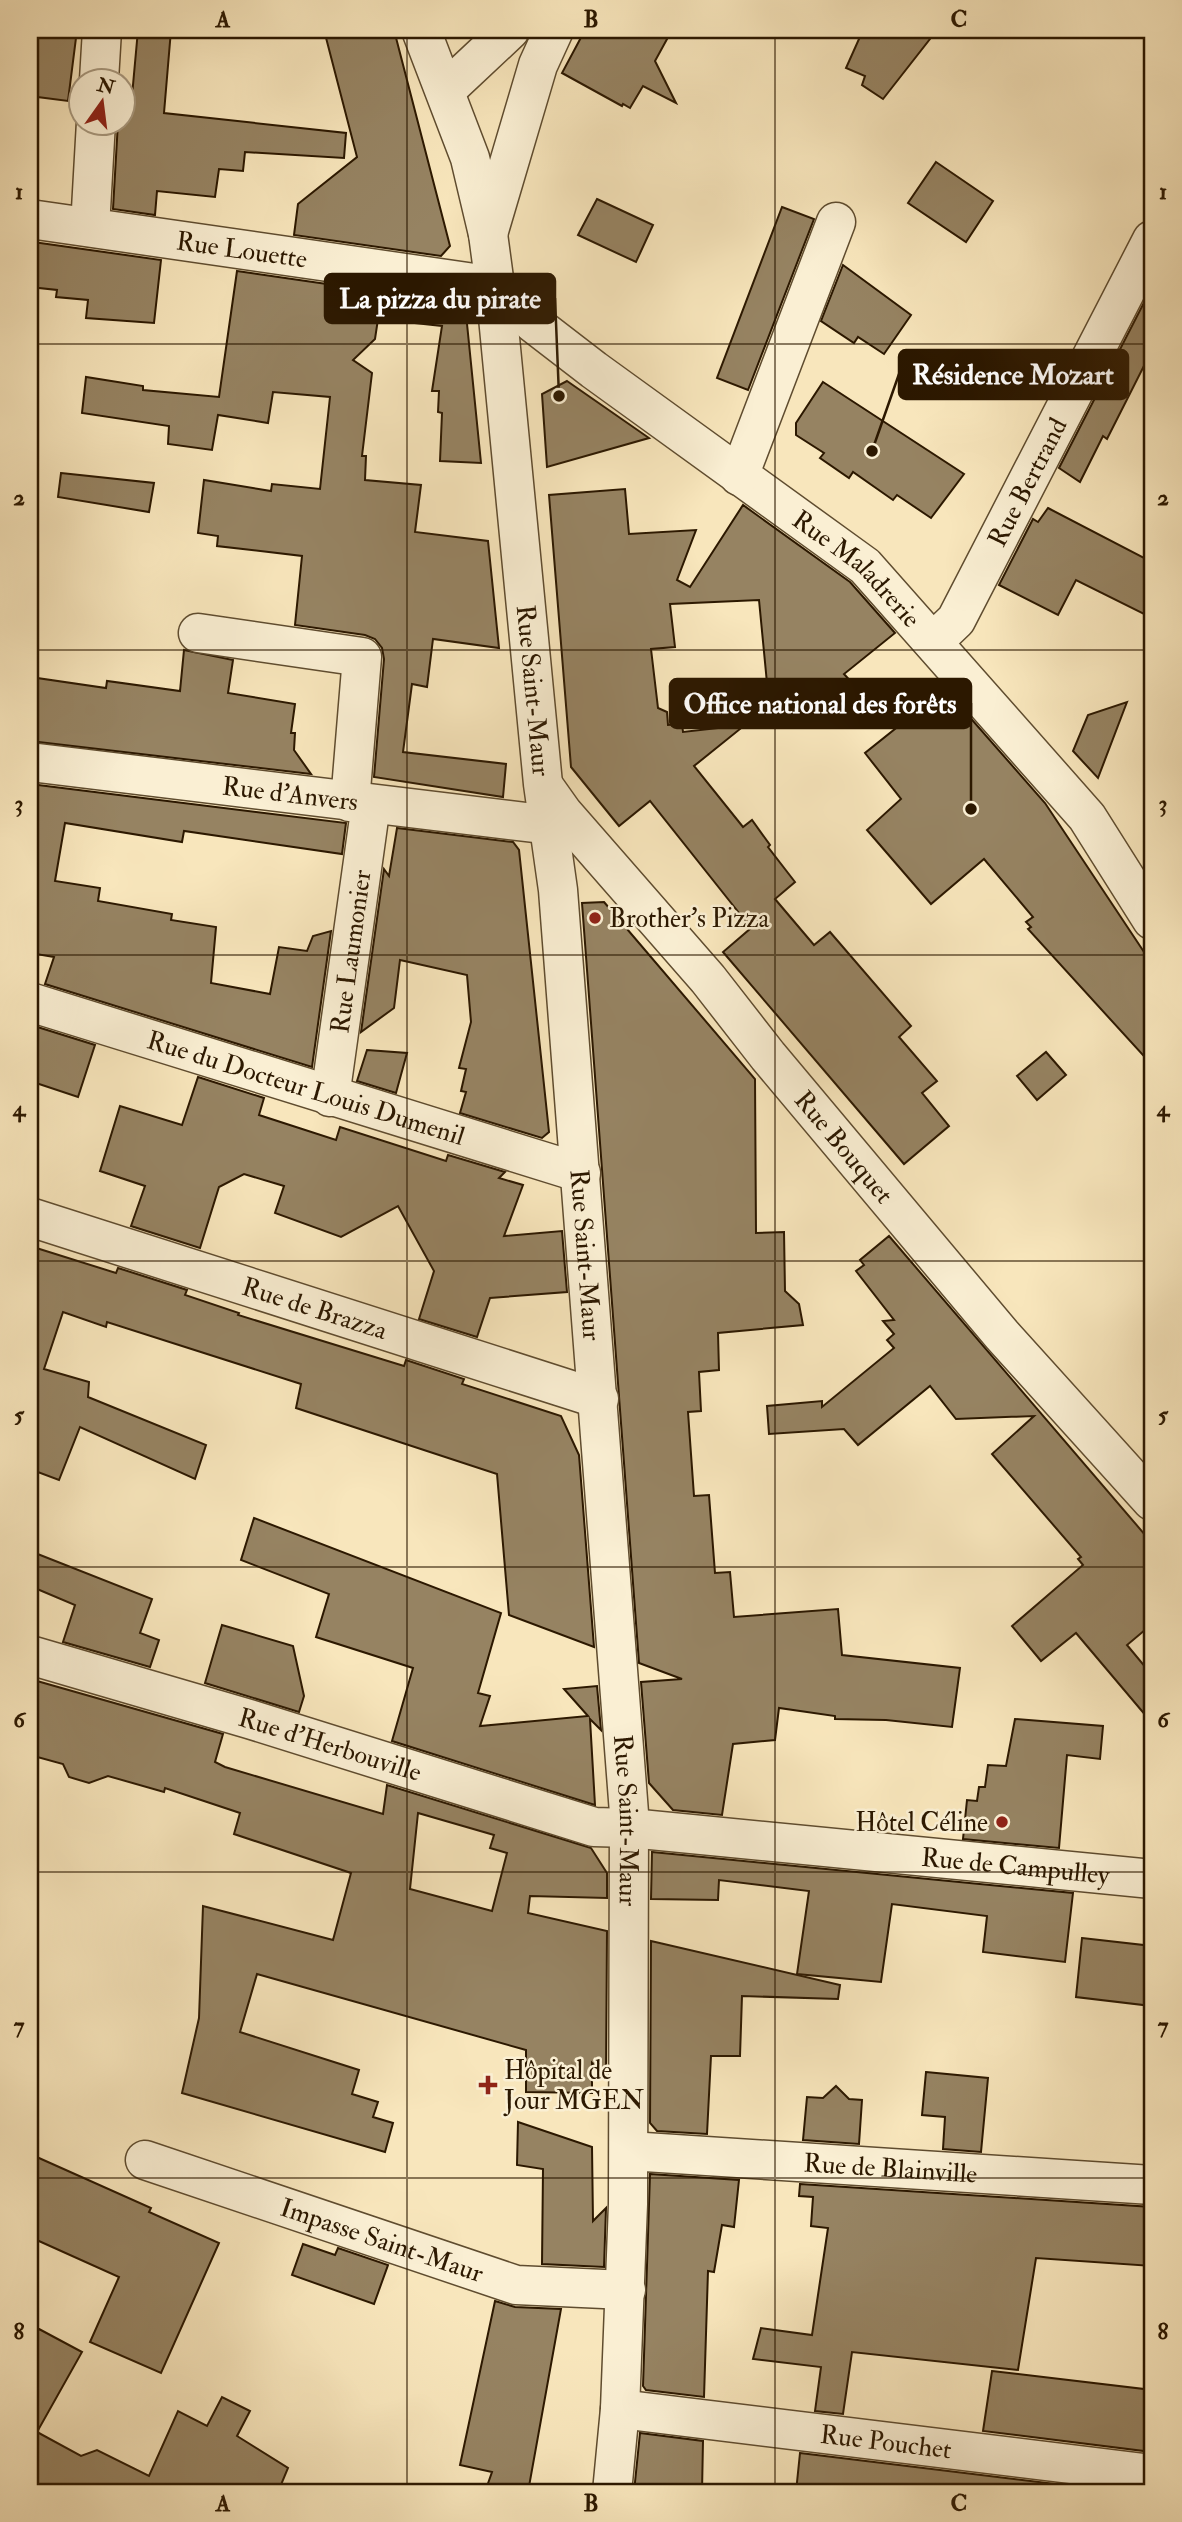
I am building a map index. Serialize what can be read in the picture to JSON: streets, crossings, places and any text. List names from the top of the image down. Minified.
{"streets":{"street":["Rue Louette","Rue Bertrand","Rue Maladrerie","Rue Saint-Maur","Rue d'Anvers","Rue Laumonier","Rue du Docteur Louis Dumenil","Rue Bouquet","Rue de Brazza","Rue d'Herbouville","Rue de Campulley","Rue de Blainville","Impasse Saint-Maur","Rue Pouchet"]},"crossings":[["Rue Louette","Rue Maladrerie"],["Rue Louette","Rue Saint-Maur"],["Rue Bertrand","Rue Maladrerie"],["Rue Maladrerie","Rue Saint-Maur"],["Rue Saint-Maur","Rue d'Anvers"],["Rue Saint-Maur","Rue du Docteur Louis Dumenil"],["Rue Saint-Maur","Rue Bouquet"],["Rue Saint-Maur","Rue de Brazza"],["Rue Saint-Maur","Rue d'Herbouville"],["Rue Saint-Maur","Rue de Campulley"],["Rue Saint-Maur","Rue de Blainville"],["Rue Saint-Maur","Impasse Saint-Maur"],["Rue Saint-Maur","Rue Pouchet"],["Rue d'Anvers","Rue Laumonier"],["Rue Laumonier","Rue du Docteur Louis Dumenil"],["Rue d'Herbouville","Rue de Campulley"]],"places":{"other":["La pizza du pirate","Résidence Mozart","Office national des forêts","Brother's Pizza","Hôtel Céline"],"health":["Hôpital de Jour MGEN"]},"north":"top","grid":{"columns":["A","B","C"],"rows":["1","2","3","4","5","6","7","8"]}}
